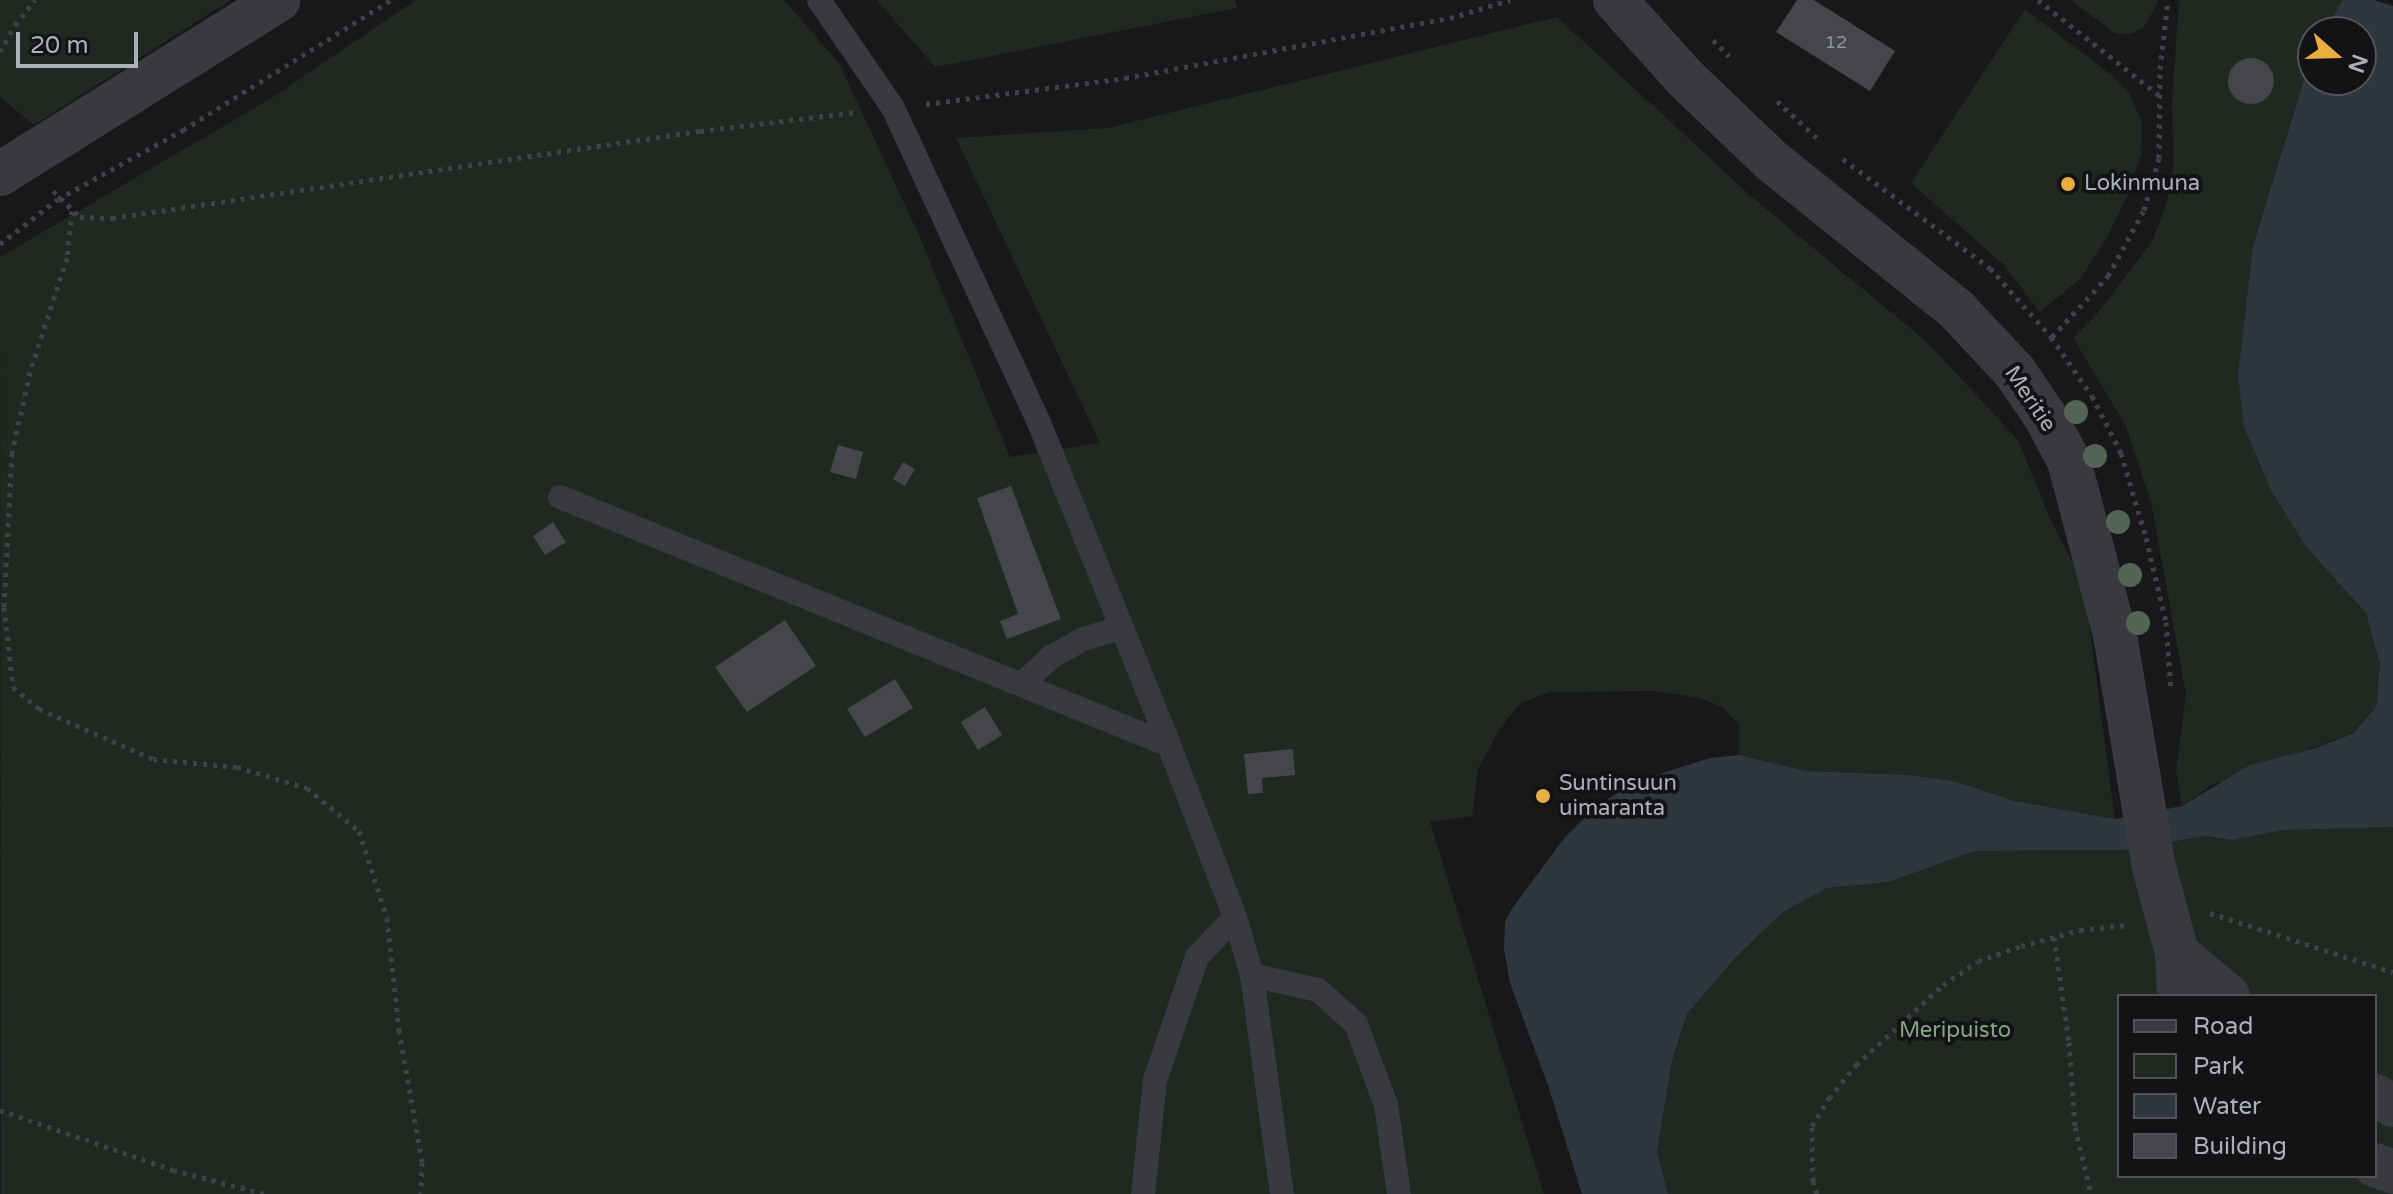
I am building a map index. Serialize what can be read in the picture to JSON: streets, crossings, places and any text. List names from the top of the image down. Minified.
{"streets":{"street":["Meritie"]},"parks":["Meripuisto"],"places":["Lokinmuna","Suntinsuun uimaranta"],"house_numbers":["12"],"legend":["Road","Park","Water","Building"],"scale_bar":"20 m","north":"right"}
